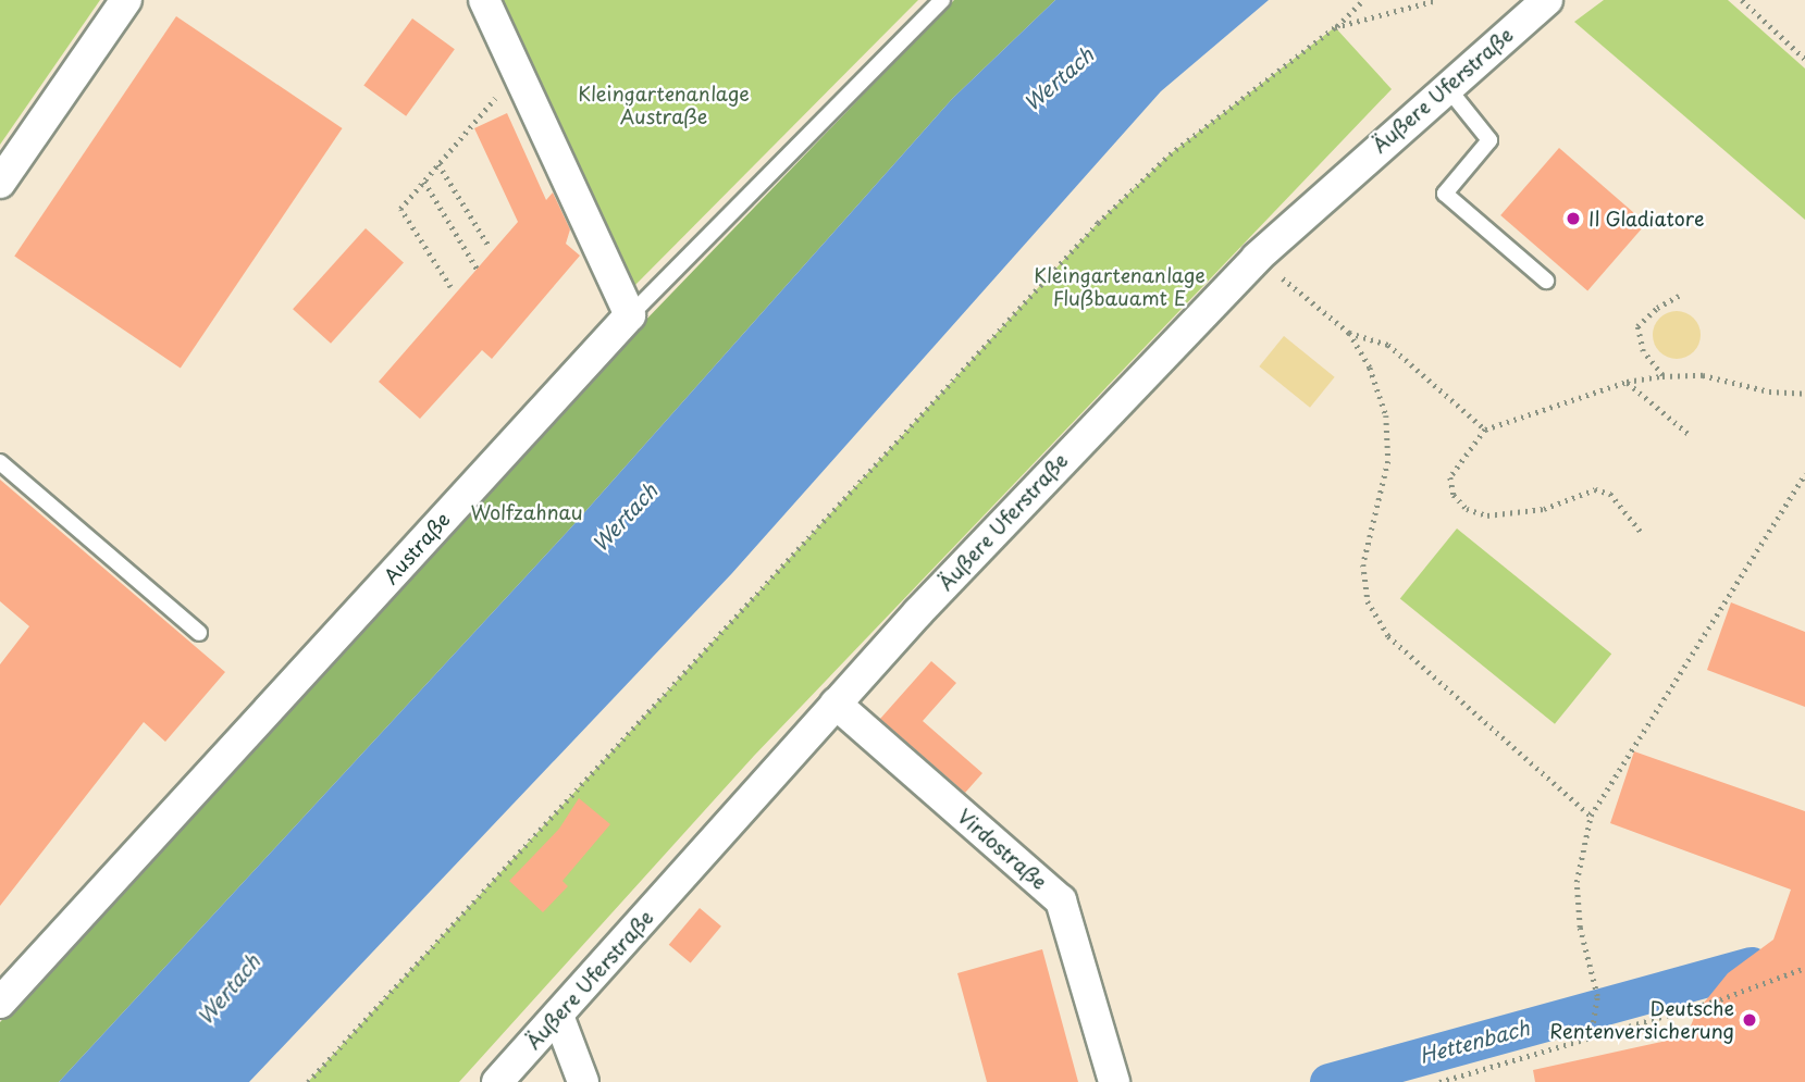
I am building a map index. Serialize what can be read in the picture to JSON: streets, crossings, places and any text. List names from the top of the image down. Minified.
{"streets":{"street":["Äußere Uferstraße","Austraße","Virdostraße"]},"crossings":[["Äußere Uferstraße","Virdostraße"]],"water":["Wertach","Hettenbach"],"parks":["Kleingartenanlage Austraße","Kleingartenanlage Flußbauamt E","Wolfzahnau"],"places":["Il Gladiatore","Deutsche Rentenversicherung"]}
